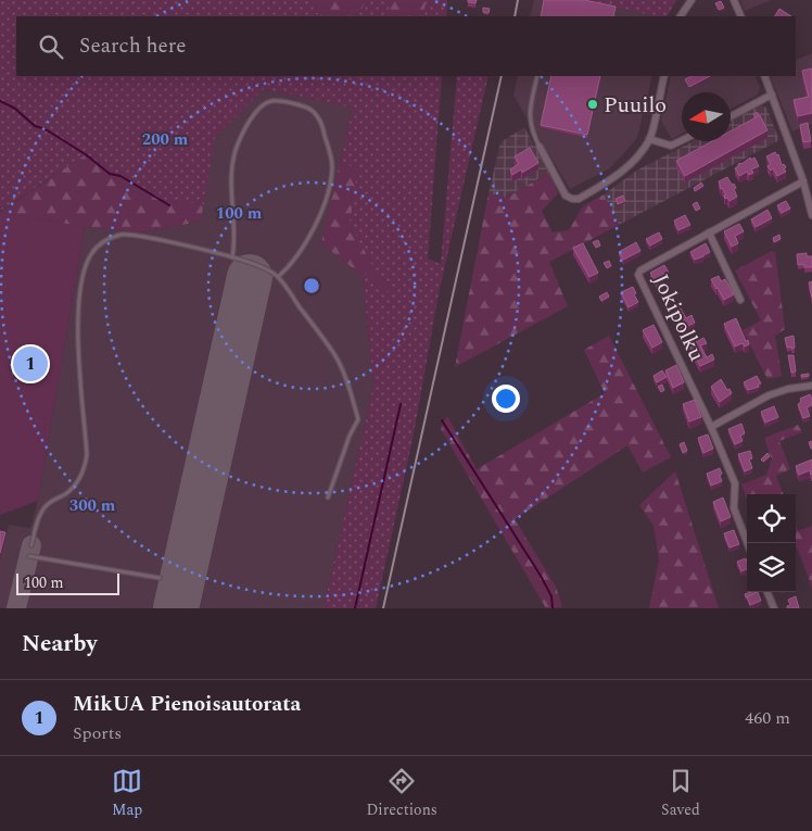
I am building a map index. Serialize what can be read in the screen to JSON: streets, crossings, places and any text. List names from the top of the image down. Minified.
{"streets":{"street":["Jokipolku"]},"places":["Puuilo"],"scale_bar":"100 m","north":"left","page":{"search":"Search here","pins":"1","scale":"100 m","heading":"Nearby","list":[{"mark":"1","name":"MikUA Pienoisautorata","note":"Sports","value":"460 m"}],"nav":["Map","Directions","Saved"]},"rings":["200 m","100 m","300 m"]}
